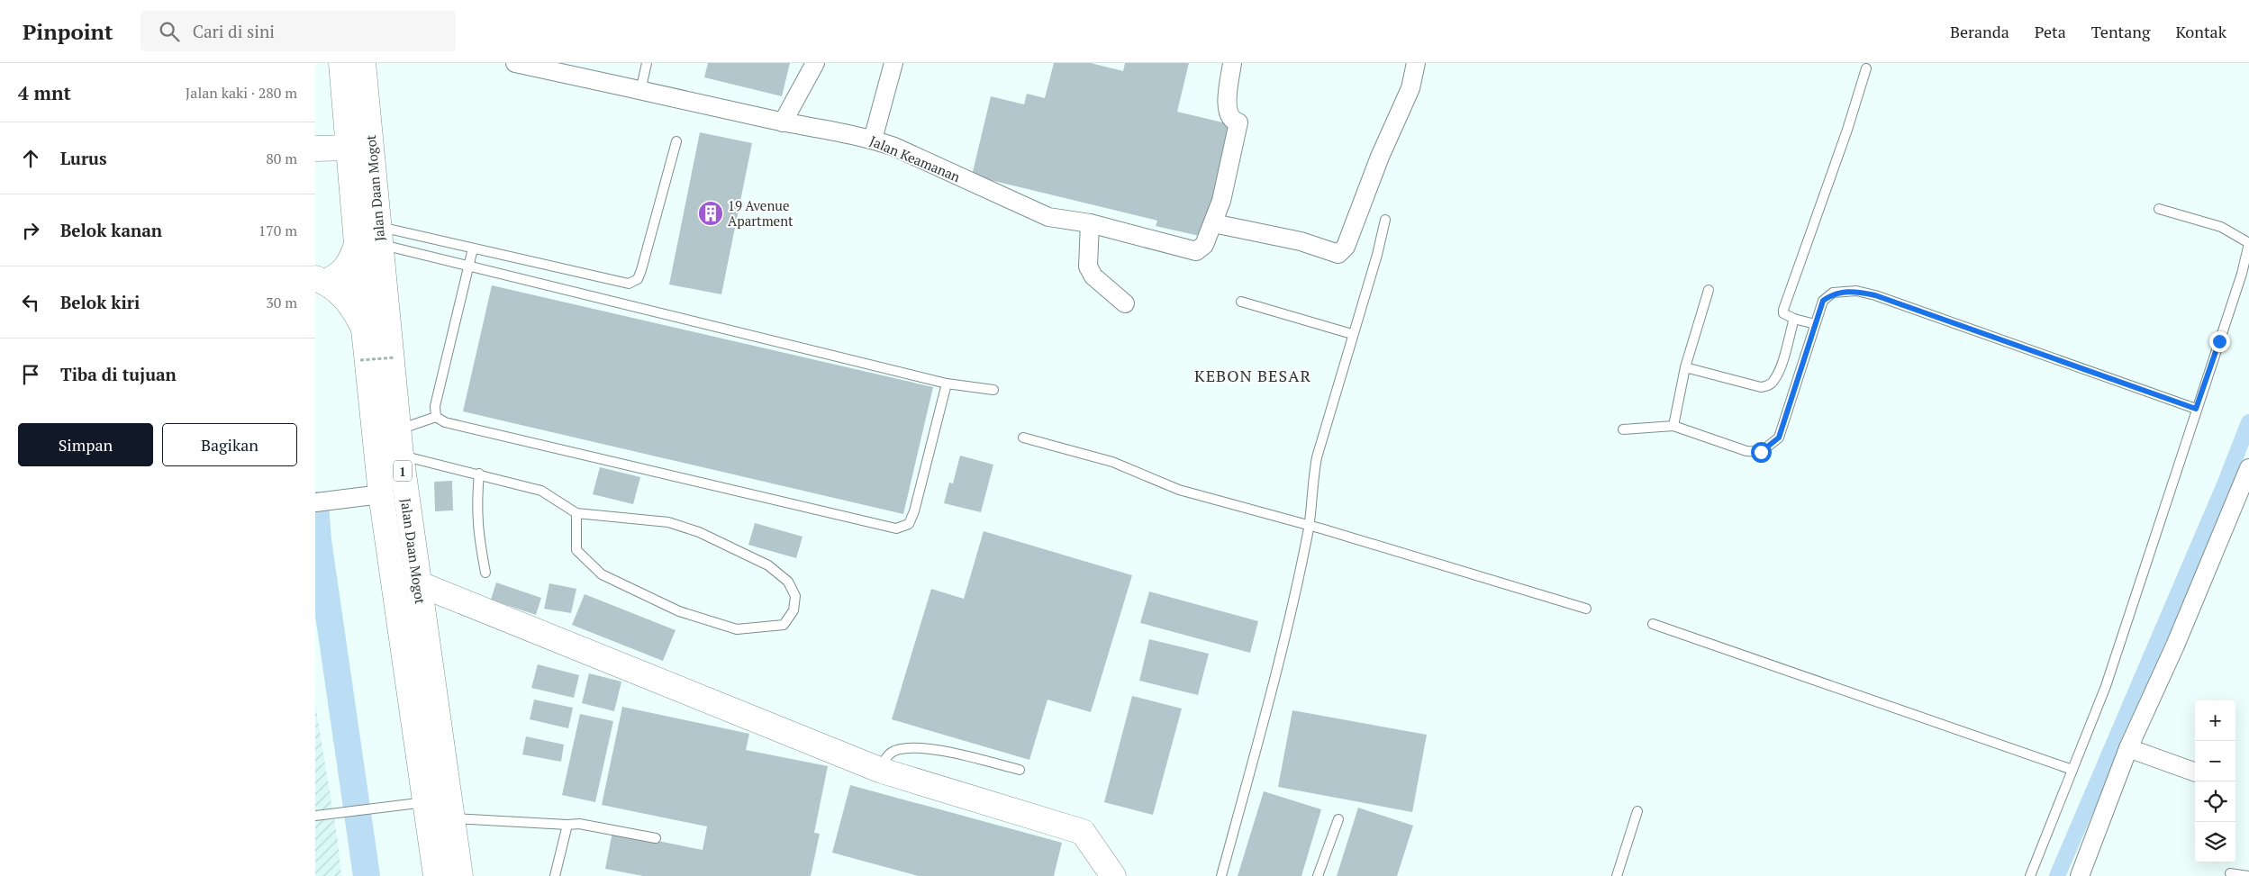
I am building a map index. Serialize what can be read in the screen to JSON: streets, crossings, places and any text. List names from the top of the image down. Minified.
{"streets":{"main road":["Jalan Daan Mogot","1"],"street":["Jalan Keamanan"]},"districts":["KEBON BESAR"],"places":{"building":["19 Avenue Apartment"]},"page":{"header":"Pinpoint","search":"Cari di sini","nav":["Beranda","Peta","Tentang","Kontak"],"heading":["4 mnt","Jalan kaki · 280 m"],"list":[["Lurus","80 m"],["Belok kanan","170 m"],["Belok kiri","30 m"],"Tiba di tujuan"],"buttons":["Simpan","Bagikan"],"map_buttons":["+","−"]}}
